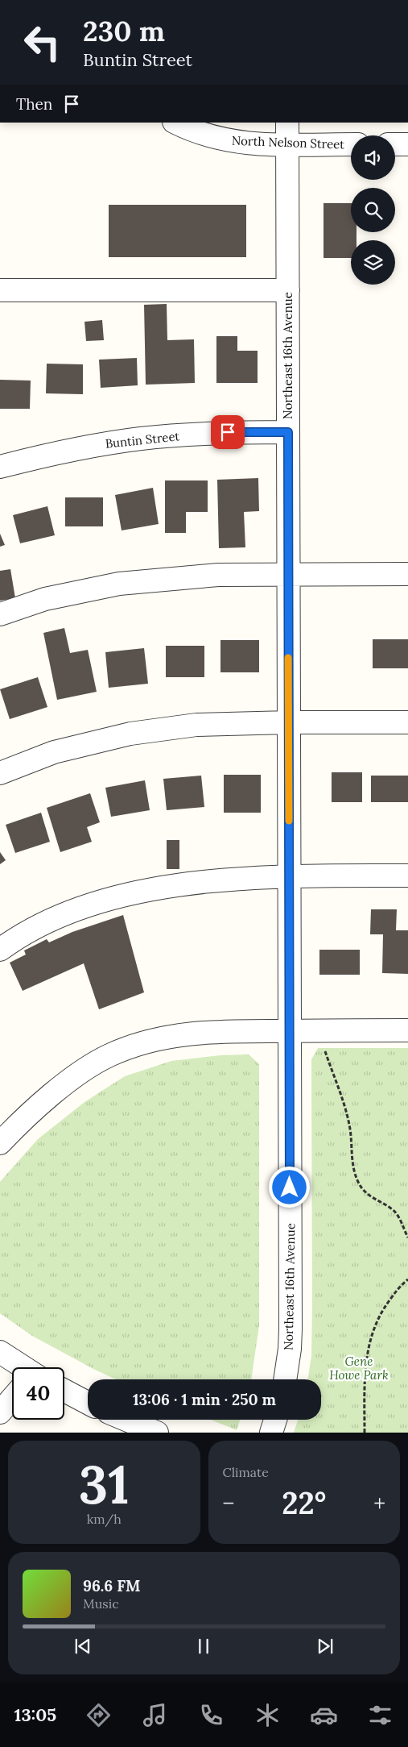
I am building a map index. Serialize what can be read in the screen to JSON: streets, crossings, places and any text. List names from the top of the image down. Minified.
{"streets":{"street":["North Nelson Street","Northeast 16th Avenue","Buntin Street"]},"crossings":[["North Nelson Street","Northeast 16th Avenue"],["Northeast 16th Avenue","Buntin Street"]],"parks":["Gene Howe Park"],"page":{"turn":["230 m","Buntin Street"],"then":"Then","limit":"40","trip":"13:06 · 1 min · 250 m","tile":[["31","km/h"],"Climate"],"heat":["−","22°","+"],"song":["96.6 FM","Music"],"tabs":"13:05"}}
